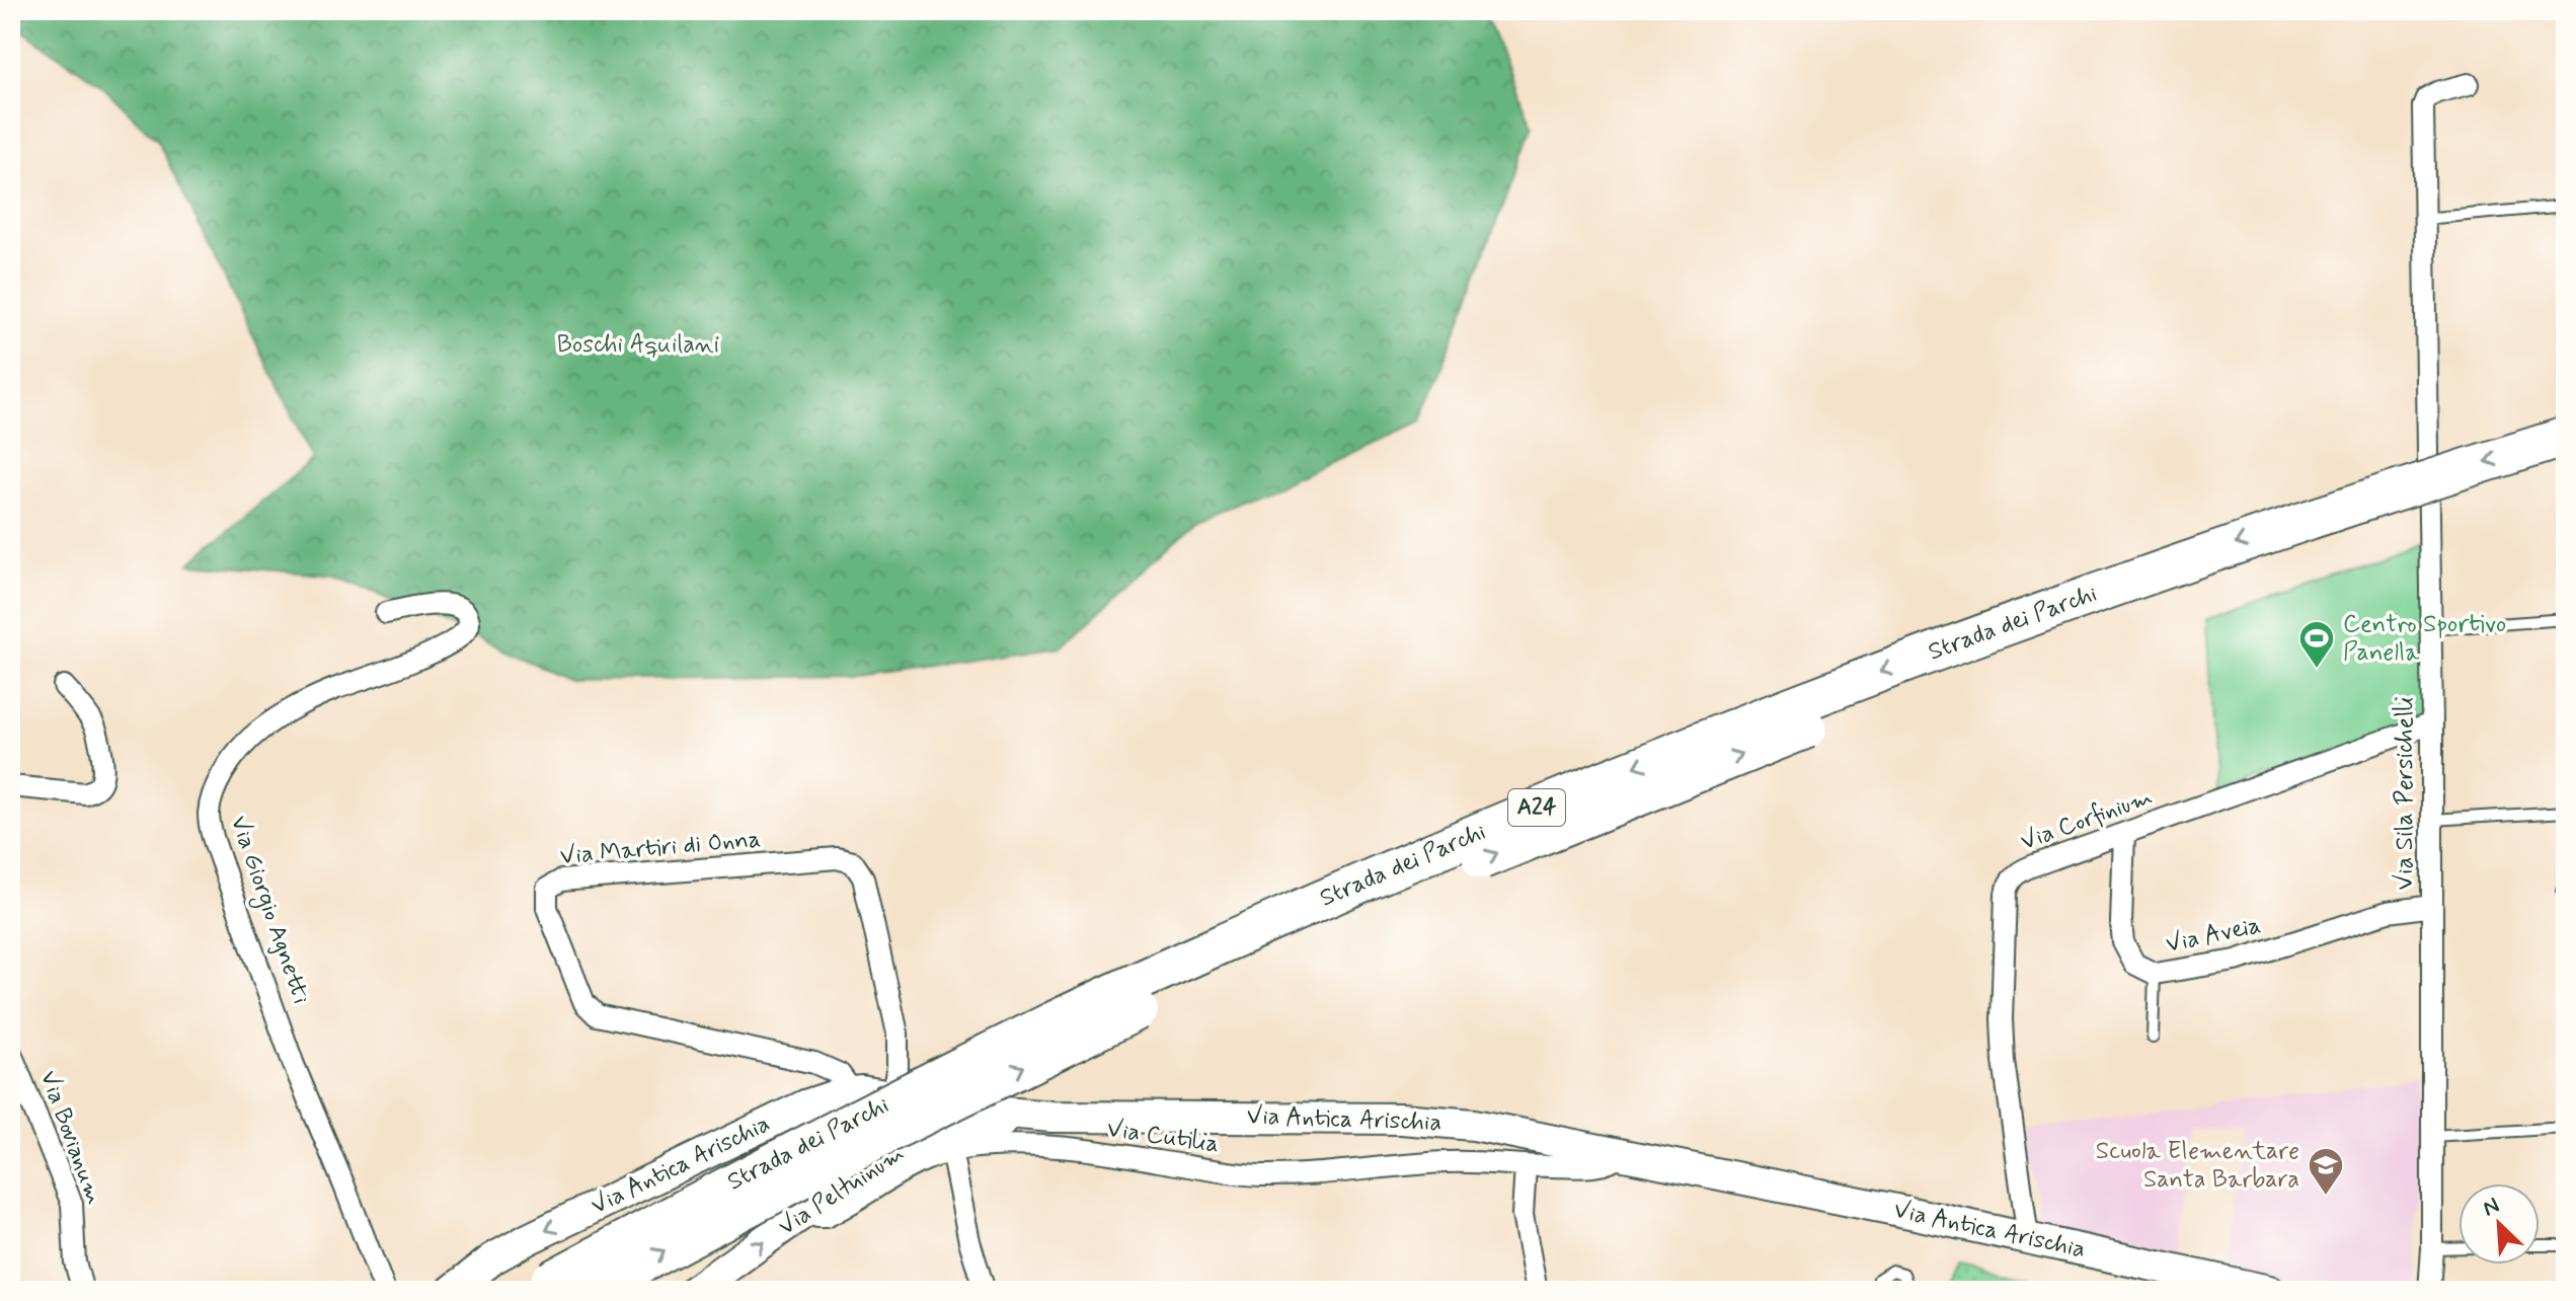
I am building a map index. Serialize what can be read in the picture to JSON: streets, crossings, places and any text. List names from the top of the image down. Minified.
{"streets":{"highway":["Strada dei Parchi","A24"],"main road":["Via Antica Arischia","Via Peltuinum"],"street":["Via Sila Persichelli","Via Corfinium","Via Martiri di Onna","Via Giorgio Agnetti","Via Aveia","Via Cutilia","Via Bovianum"]},"crossings":[["Via Sila Persichelli","Via Corfinium"],["Via Sila Persichelli","Via Aveia"],["Via Corfinium","Via Aveia"],["Via Corfinium","Via Antica Arischia"],["Via Martiri di Onna","Via Antica Arischia"],["Via Martiri di Onna","Via Peltuinum"],["Via Antica Arischia","Via Cutilia"],["Via Antica Arischia","Via Peltuinum"],["Via Cutilia","Via Peltuinum"]],"parks":["Boschi Aquilani"],"places":{"sports":["Centro Sportivo Panella"],"school or university":["Scuola Elementare Santa Barbara"]},"north":"top left"}
